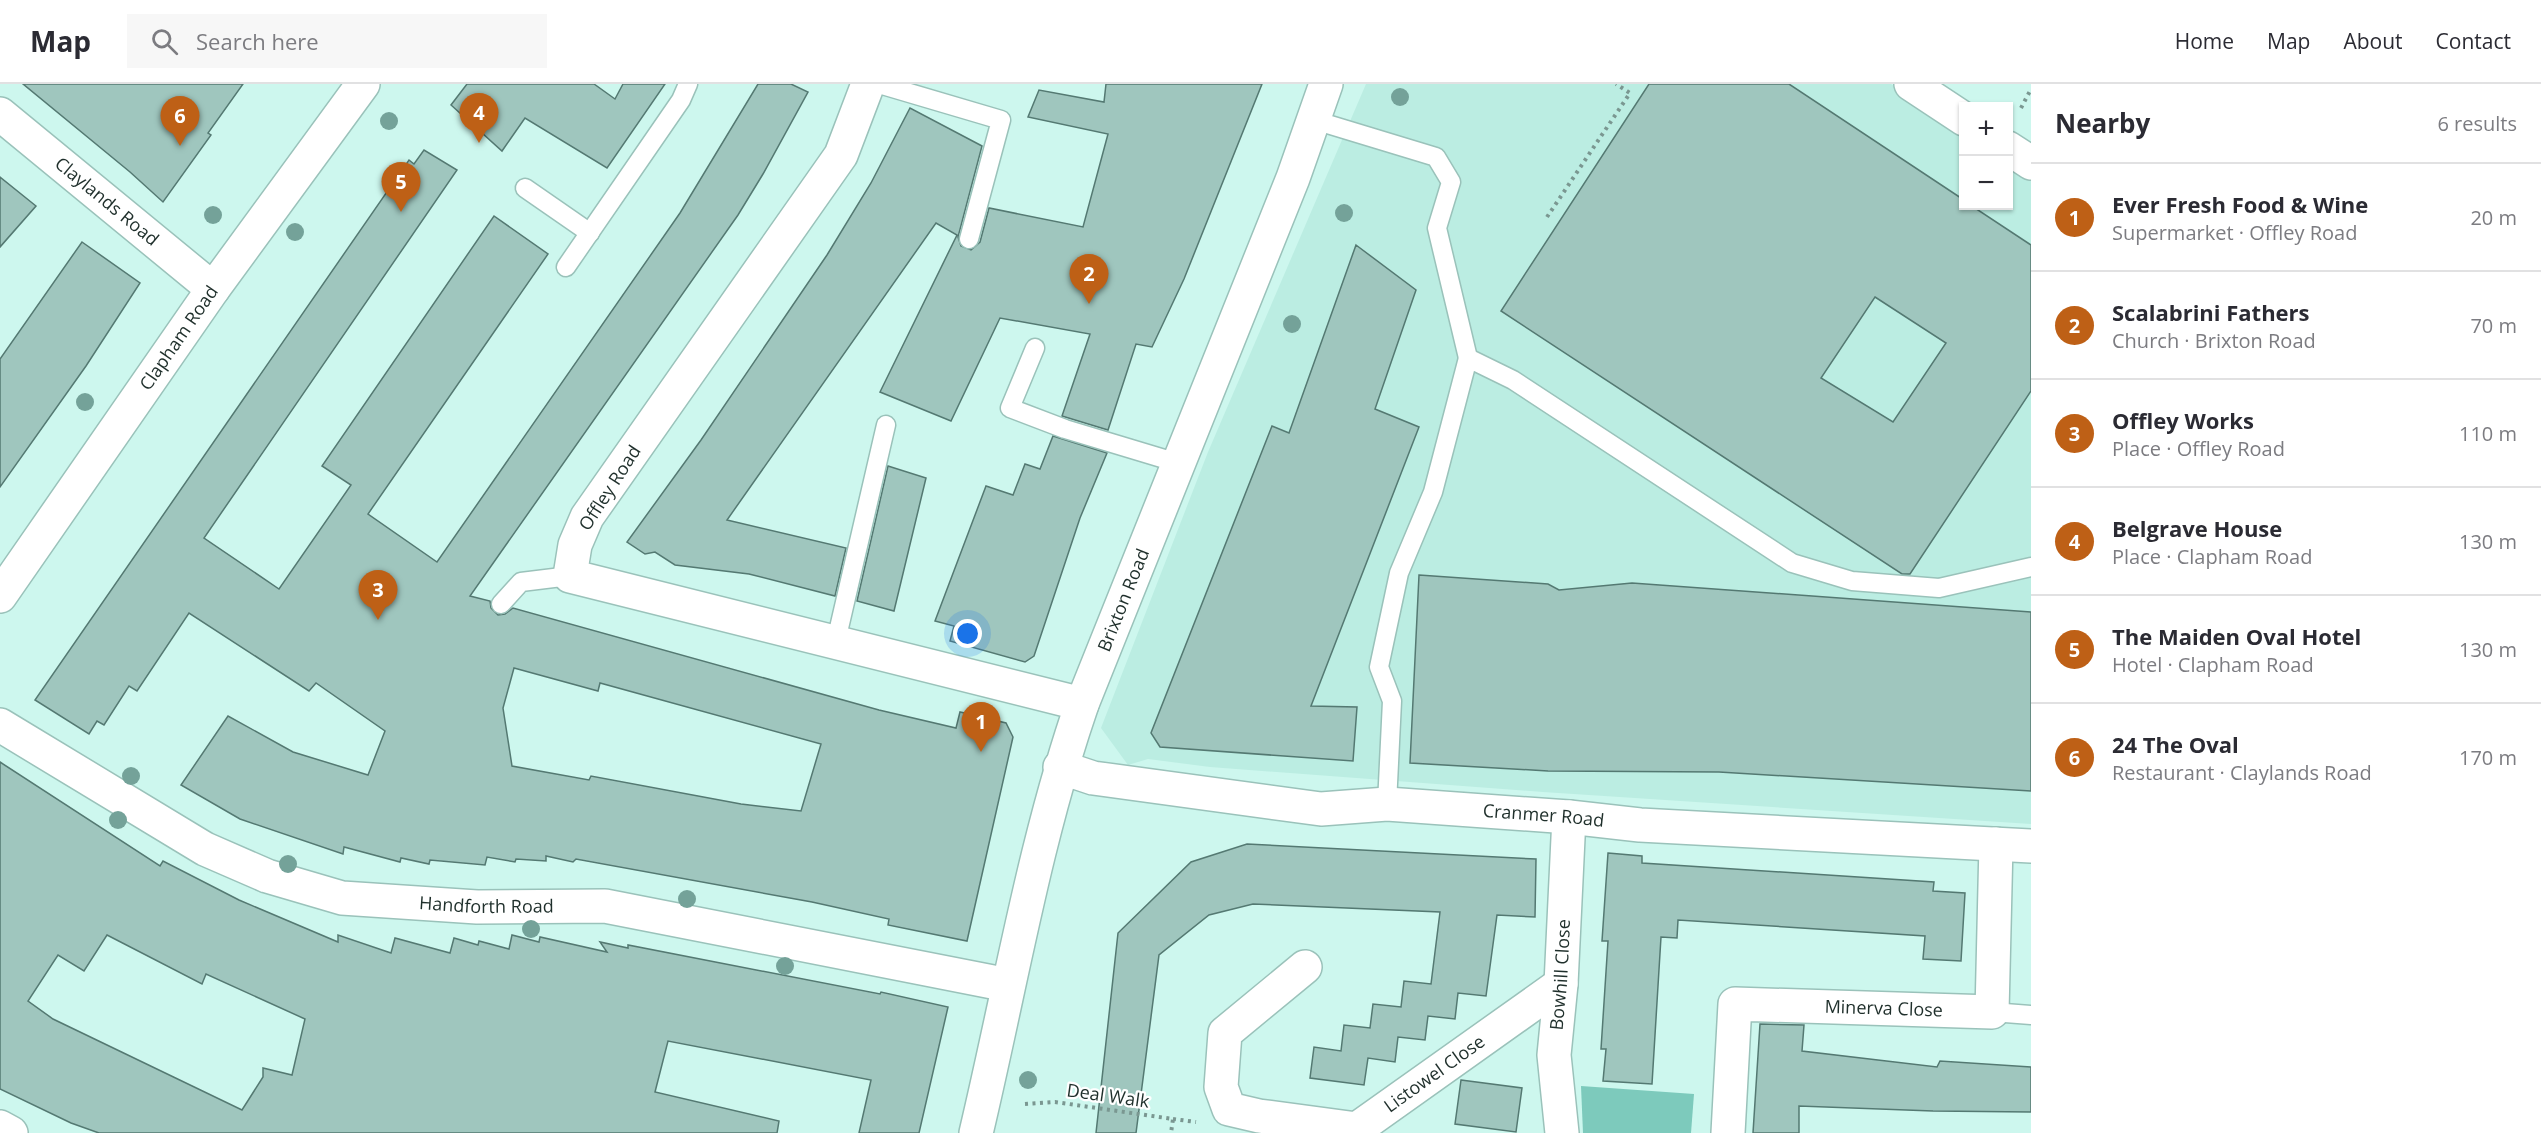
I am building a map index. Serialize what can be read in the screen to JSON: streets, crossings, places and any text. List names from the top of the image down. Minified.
{"streets":{"main road":["Claylands Road","Clapham Road","Offley Road","Brixton Road","Cranmer Road","Handforth Road","Bowhill Close","Minerva Close","Listowel Close"],"path":["Deal Walk"]},"crossings":[["Claylands Road","Clapham Road"],["Brixton Road","Cranmer Road"],["Brixton Road","Handforth Road"],["Cranmer Road","Bowhill Close"],["Bowhill Close","Listowel Close"]],"page":{"header":"Map","search":"Search here","nav":["Home","Map","About","Contact"],"heading":["Nearby","6 results"],"pins":["4","6","5","2","3","1"],"map_buttons":["+","−"],"list":[{"mark":"1","name":"Ever Fresh Food & Wine","note":"Supermarket · Offley Road","value":"20 m"},{"mark":"2","name":"Scalabrini Fathers","note":"Church · Brixton Road","value":"70 m"},{"mark":"3","name":"Offley Works","note":"Place · Offley Road","value":"110 m"},{"mark":"4","name":"Belgrave House","note":"Place · Clapham Road","value":"130 m"},{"mark":"5","name":"The Maiden Oval Hotel","note":"Hotel · Clapham Road","value":"130 m"},{"mark":"6","name":"24 The Oval","note":"Restaurant · Claylands Road","value":"170 m"}]}}
